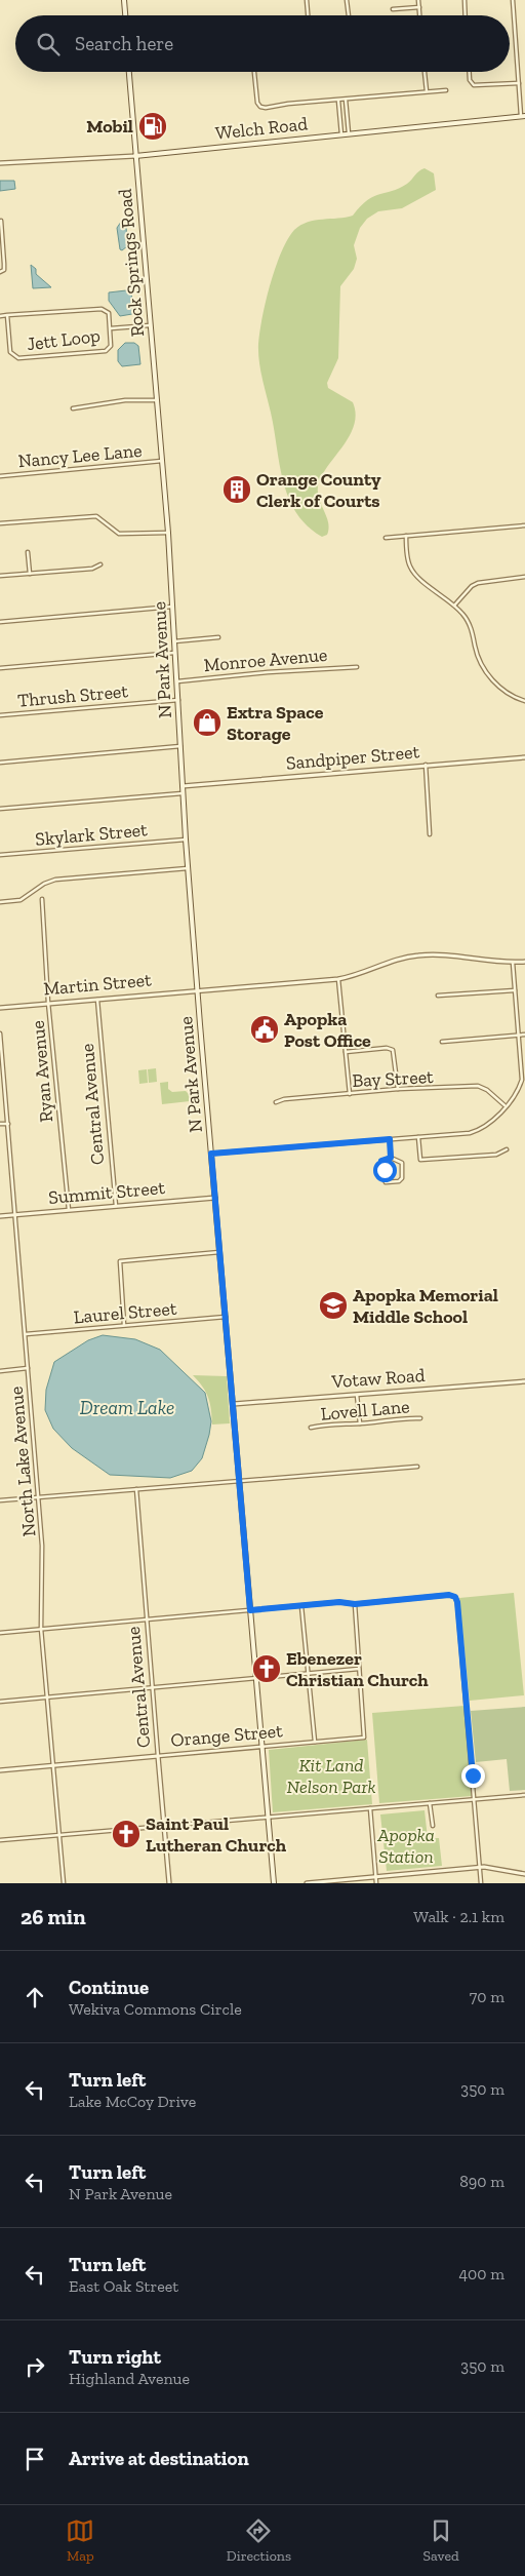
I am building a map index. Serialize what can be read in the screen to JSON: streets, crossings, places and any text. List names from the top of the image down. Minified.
{"streets":{"main road":["Welch Road","Rock Springs Road","N Park Avenue"],"street":["Jett Loop","Nancy Lee Lane","Monroe Avenue","Thrush Street","Sandpiper Street","Skylark Street","Martin Street","Ryan Avenue","Bay Street","Central Avenue","Summit Street","Laurel Street","Votaw Road","Lovell Lane","North Lake Avenue","Orange Street"]},"crossings":[["Welch Road","Rock Springs Road"],["Rock Springs Road","Nancy Lee Lane"],["Rock Springs Road","N Park Avenue"],["Nancy Lee Lane","N Park Avenue"],["N Park Avenue","Monroe Avenue"],["N Park Avenue","Thrush Street"],["N Park Avenue","Sandpiper Street"],["N Park Avenue","Skylark Street"],["N Park Avenue","Martin Street"],["N Park Avenue","Summit Street"],["N Park Avenue","Laurel Street"],["N Park Avenue","Votaw Road"],["N Park Avenue","Orange Street"],["Martin Street","Ryan Avenue"],["Martin Street","Central Avenue"],["Ryan Avenue","Summit Street"],["Central Avenue","Summit Street"],["Central Avenue","Orange Street"],["Summit Street","North Lake Avenue"],["Laurel Street","North Lake Avenue"],["North Lake Avenue","Orange Street"]],"water":["Dream Lake"],"parks":["Kit Land Nelson Park","Apopka Station"],"places":{"fuel station":["Mobil"],"building":["Orange County Clerk of Courts"],"shop":["Extra Space Storage"],"public building":["Apopka Post Office"],"school or university":["Apopka Memorial Middle School"],"church":["Ebenezer Christian Church","Saint Paul Lutheran Church"]},"page":{"search":"Search here","heading":["26 min","Walk · 2.1 km"],"list":[["Continue","Wekiva Commons Circle","70 m"],["Turn left","Lake McCoy Drive","350 m"],["Turn left","N Park Avenue","890 m"],["Turn left","East Oak Street","400 m"],["Turn right","Highland Avenue","350 m"],"Arrive at destination"],"nav":["Map","Directions","Saved"]}}
